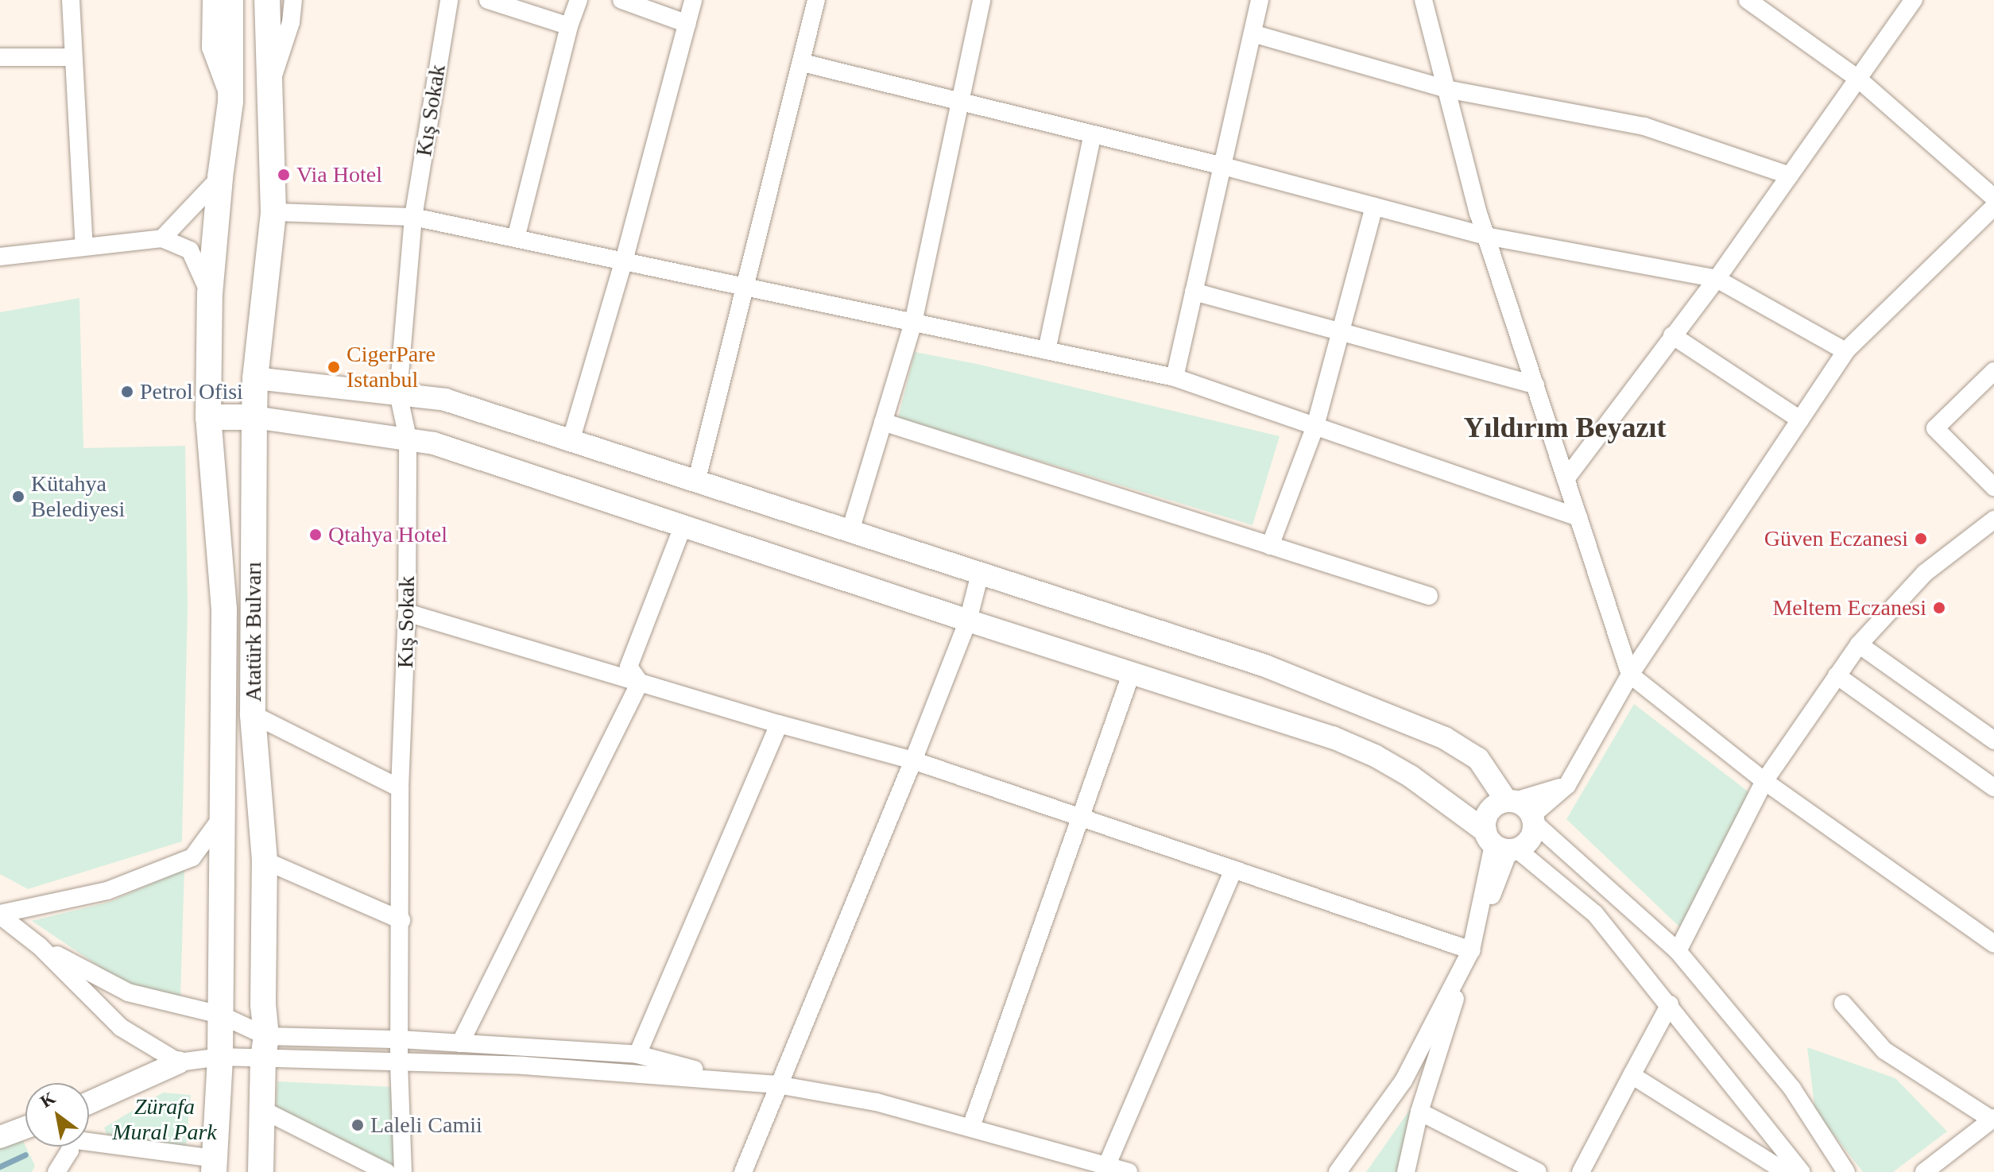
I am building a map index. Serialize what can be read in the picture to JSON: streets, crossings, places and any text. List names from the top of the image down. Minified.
{"streets":{"main road":["Atatürk Bulvarı"],"street":["Kış Sokak"]},"districts":["Yıldırım Beyazıt"],"parks":["Zürafa Mural Park"],"places":["Via Hotel","CigerPare Istanbul","Petrol Ofisi","Kütahya Belediyesi","Qtahya Hotel","Güven Eczanesi","Meltem Eczanesi","Laleli Camii"],"north":"top left"}
